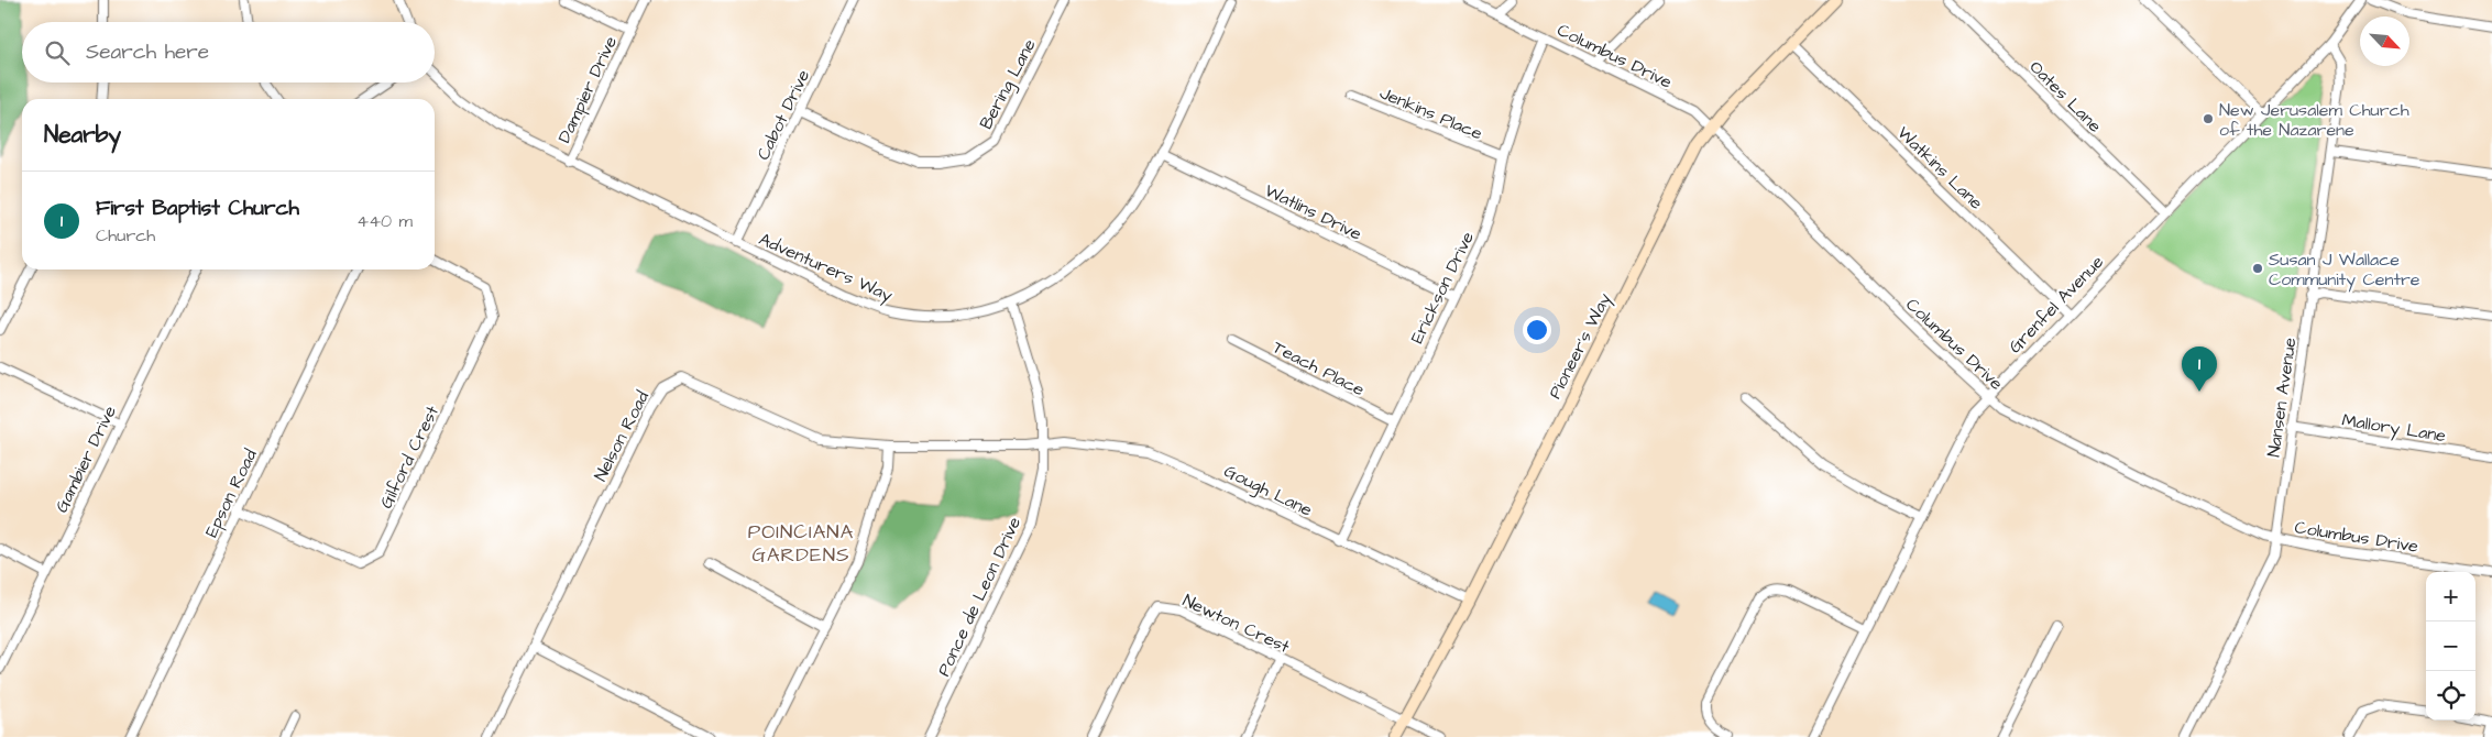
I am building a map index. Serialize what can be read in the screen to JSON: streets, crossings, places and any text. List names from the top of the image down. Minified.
{"streets":{"main road":["Pioneer's Way"],"street":["Columbus Drive","Bering Lane","Dampier Drive","Oates Lane","Jenkins Place","Cabot Drive","Watkins Lane","Watlins Drive","Adventurers Way","Erickson Drive","Grenfel Avenue","Teach Place","Nansen Avenue","Mallory Lane","Nelson Road","Gilford Crest","Gambier Drive","Gough Lane","Epson Road","Ponce de Leon Drive","Newton Crest"]},"crossings":[["Columbus Drive","Erickson Drive"],["Columbus Drive","Grenfel Avenue"],["Columbus Drive","Pioneer's Way"],["Columbus Drive","Nansen Avenue"],["Bering Lane","Cabot Drive"],["Dampier Drive","Adventurers Way"],["Oates Lane","Grenfel Avenue"],["Jenkins Place","Erickson Drive"],["Cabot Drive","Adventurers Way"],["Watkins Lane","Grenfel Avenue"],["Watkins Lane","Pioneer's Way"],["Watlins Drive","Adventurers Way"],["Watlins Drive","Erickson Drive"],["Adventurers Way","Ponce de Leon Drive"],["Erickson Drive","Teach Place"],["Erickson Drive","Gough Lane"],["Grenfel Avenue","Nansen Avenue"],["Pioneer's Way","Gough Lane"],["Pioneer's Way","Newton Crest"],["Nansen Avenue","Mallory Lane"],["Nelson Road","Gough Lane"],["Nelson Road","Ponce de Leon Drive"],["Gilford Crest","Epson Road"],["Gough Lane","Ponce de Leon Drive"]],"districts":["POINCIANA GARDENS"],"places":["New Jerusalem Church of the Nazarene","Susan J Wallace Community Centre"],"north":"bottom right","page":{"search":"Search here","heading":"Nearby","list":[{"mark":"1","name":"First Baptist Church","note":"Church","value":"440 m"}],"pins":"1","map_buttons":["+","−"]}}
